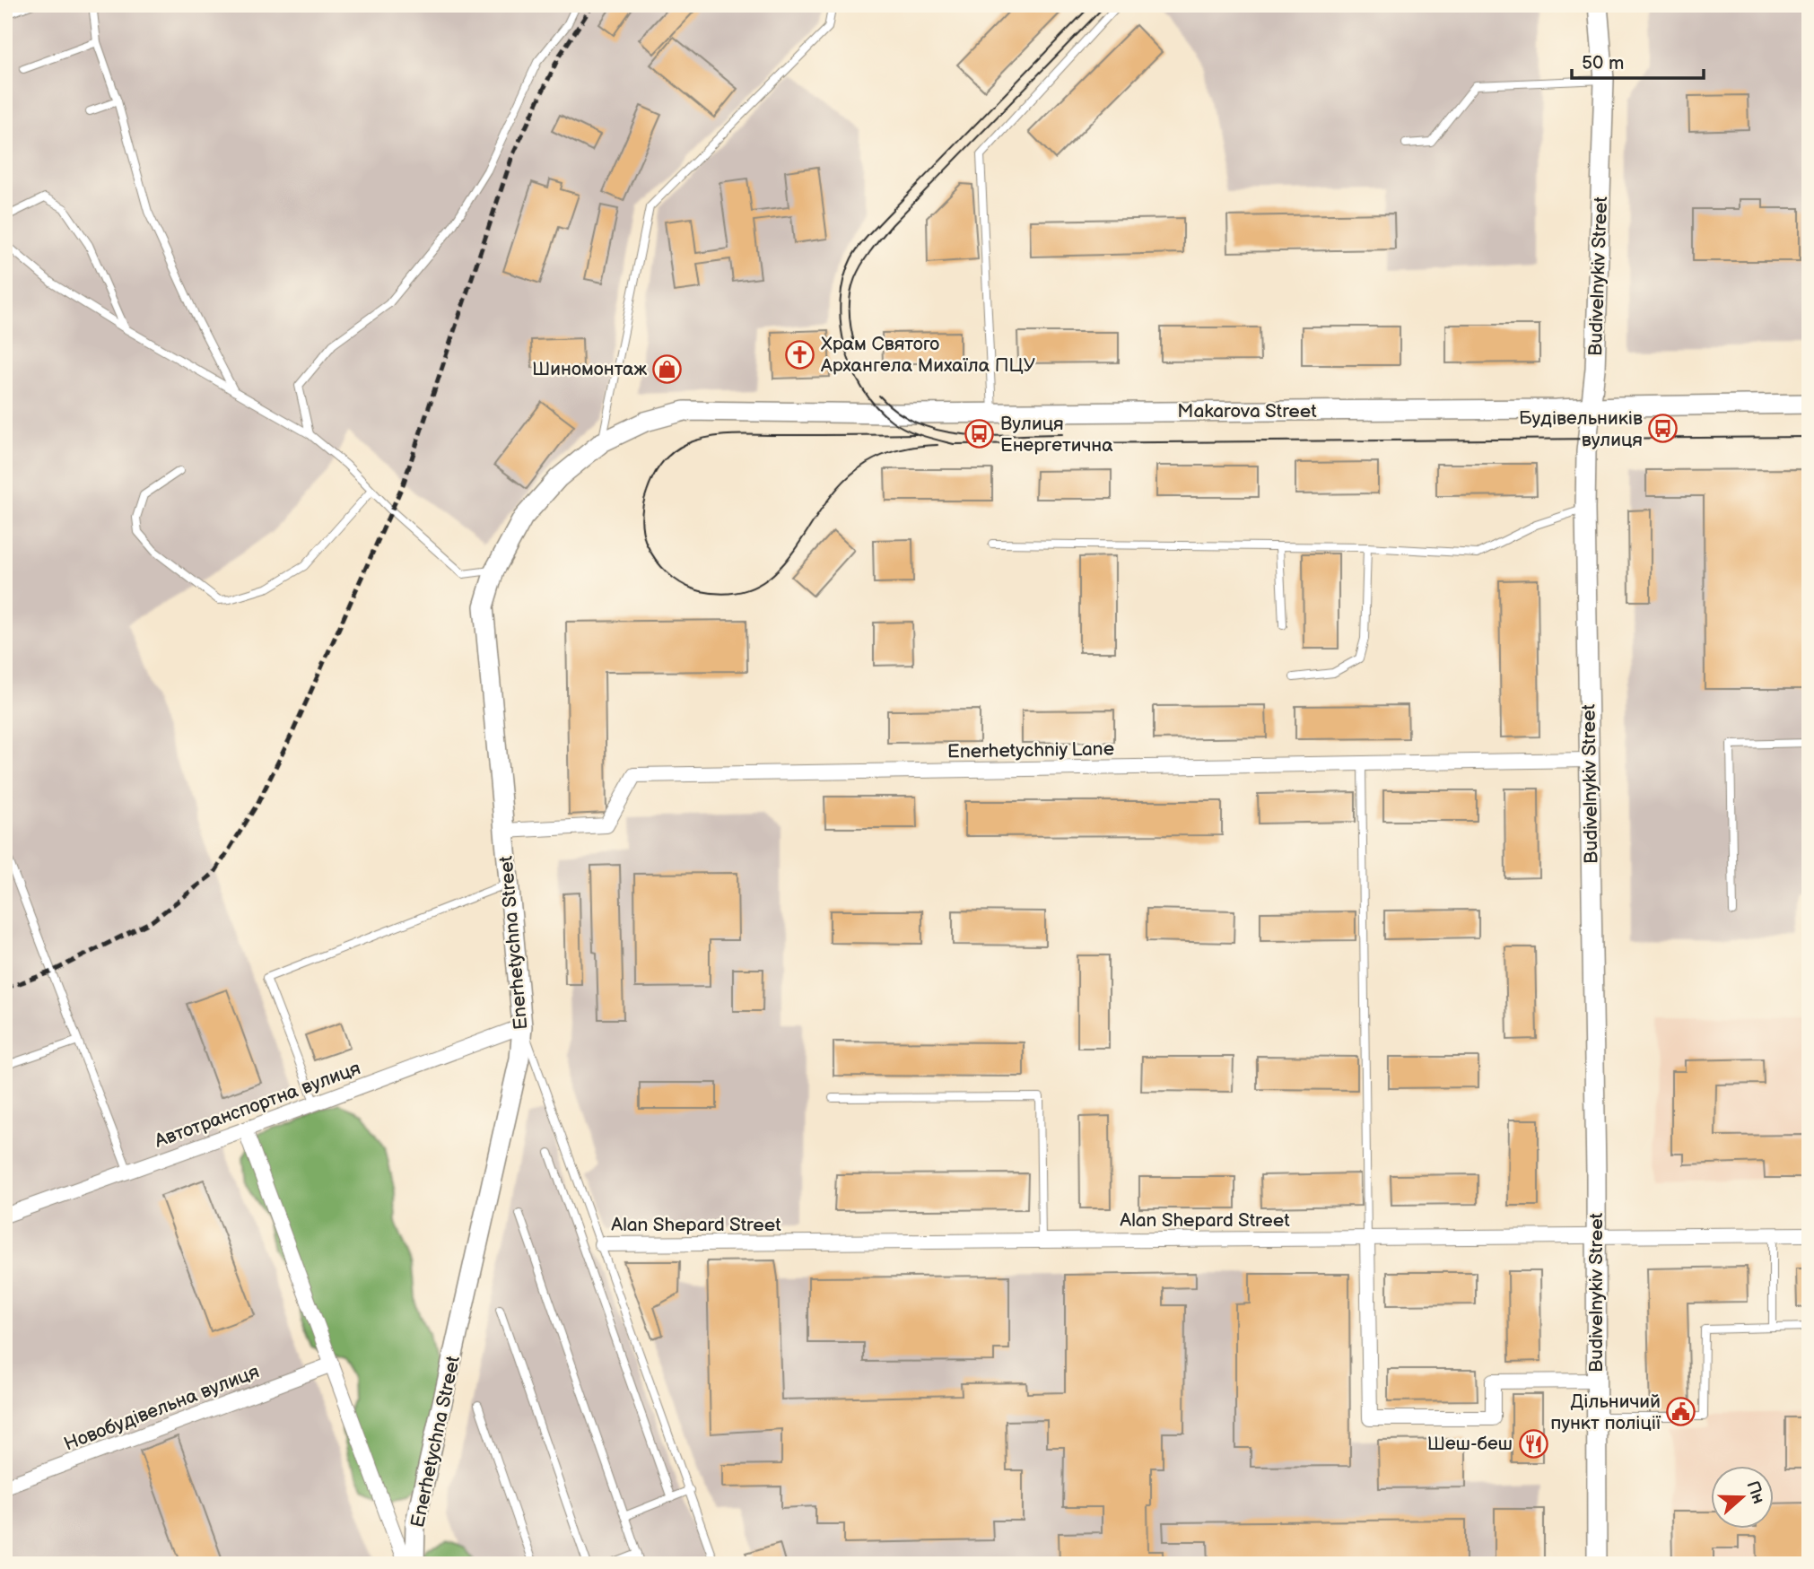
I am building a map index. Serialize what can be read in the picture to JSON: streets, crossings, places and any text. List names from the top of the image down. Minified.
{"streets":{"main road":["Budivelnykiv Street","Makarova Street","Enerhetychna Street"],"street":["Enerhetychniy Lane","Автотранспортна вулиця","Alan Shepard Street","Новобудівельна вулиця"]},"crossings":[["Budivelnykiv Street","Makarova Street"],["Budivelnykiv Street","Enerhetychniy Lane"],["Budivelnykiv Street","Alan Shepard Street"],["Makarova Street","Enerhetychna Street"],["Enerhetychniy Lane","Enerhetychna Street"],["Enerhetychna Street","Автотранспортна вулиця"],["Enerhetychna Street","Новобудівельна вулиця"]],"places":{"church":["Храм Святого Архангела Михаїла ПЦУ"],"shop":["Шиномонтаж"],"bus stop":["Будівельників вулиця","Вулиця Енергетична"],"public building":["Дільничий пункт поліції"],"restaurant":["Шеш-беш"]},"scale_bar":"50 m","north":"right"}
